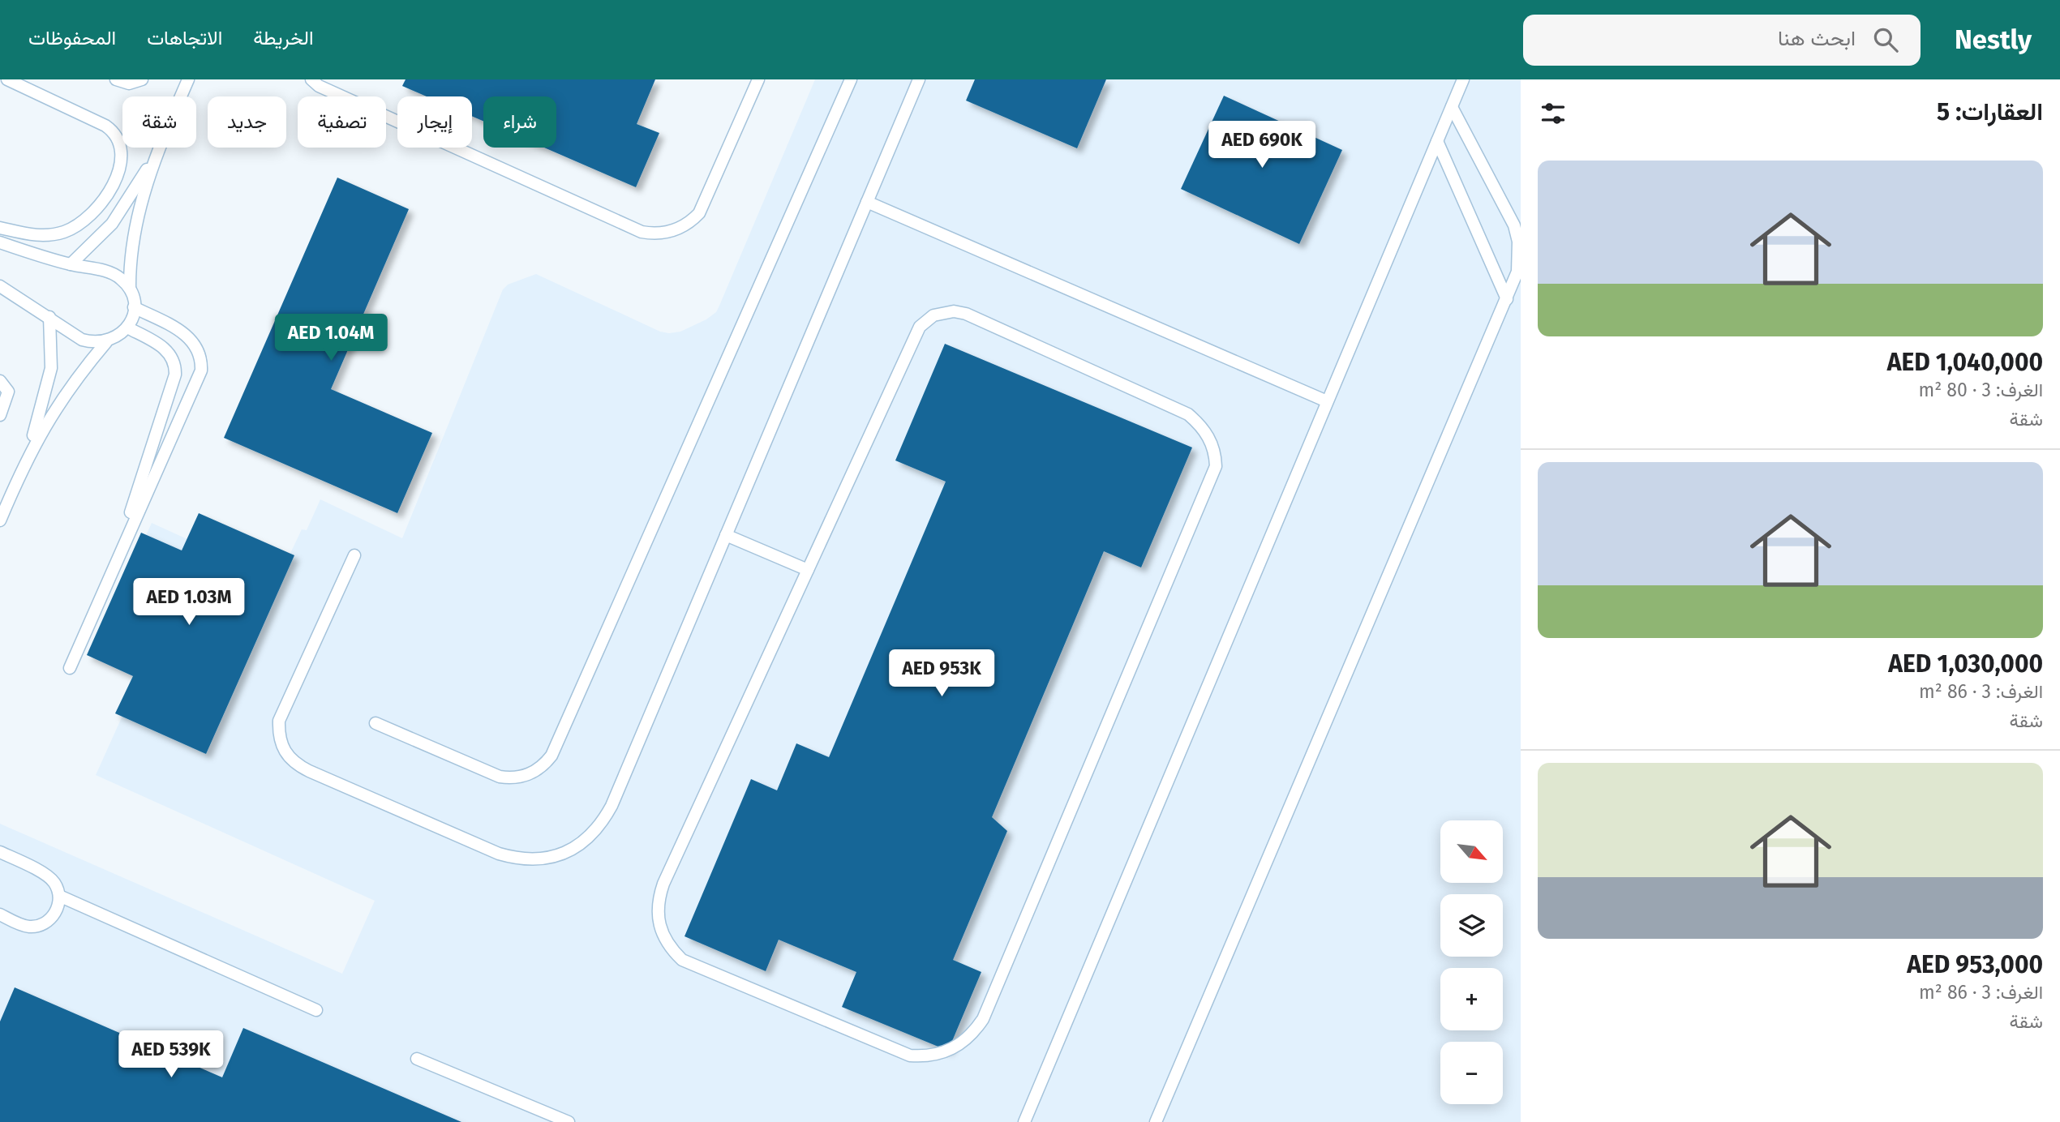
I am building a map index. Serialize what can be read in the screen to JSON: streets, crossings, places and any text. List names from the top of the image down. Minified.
{"north":"bottom right","page":{"header":"Nestly","search":"ابحث هنا","nav":["الخريطة","الاتجاهات","المحفوظات"],"heading":"العقارات: 5","chip":["شراء","إيجار","تصفية","جديد","شقة"],"price":["AED 690K","AED 1.04M","AED 1.03M","AED 953K","AED 539K"],"list":[{"name":"AED 1,040,000","note":"الغرف: 3 · 80 m² · شقة"},{"name":"AED 1,030,000","note":"الغرف: 3 · 86 m² · شقة"},{"name":"AED 953,000","note":"الغرف: 3 · 86 m² · شقة"}],"map_buttons":["+","−"]}}
